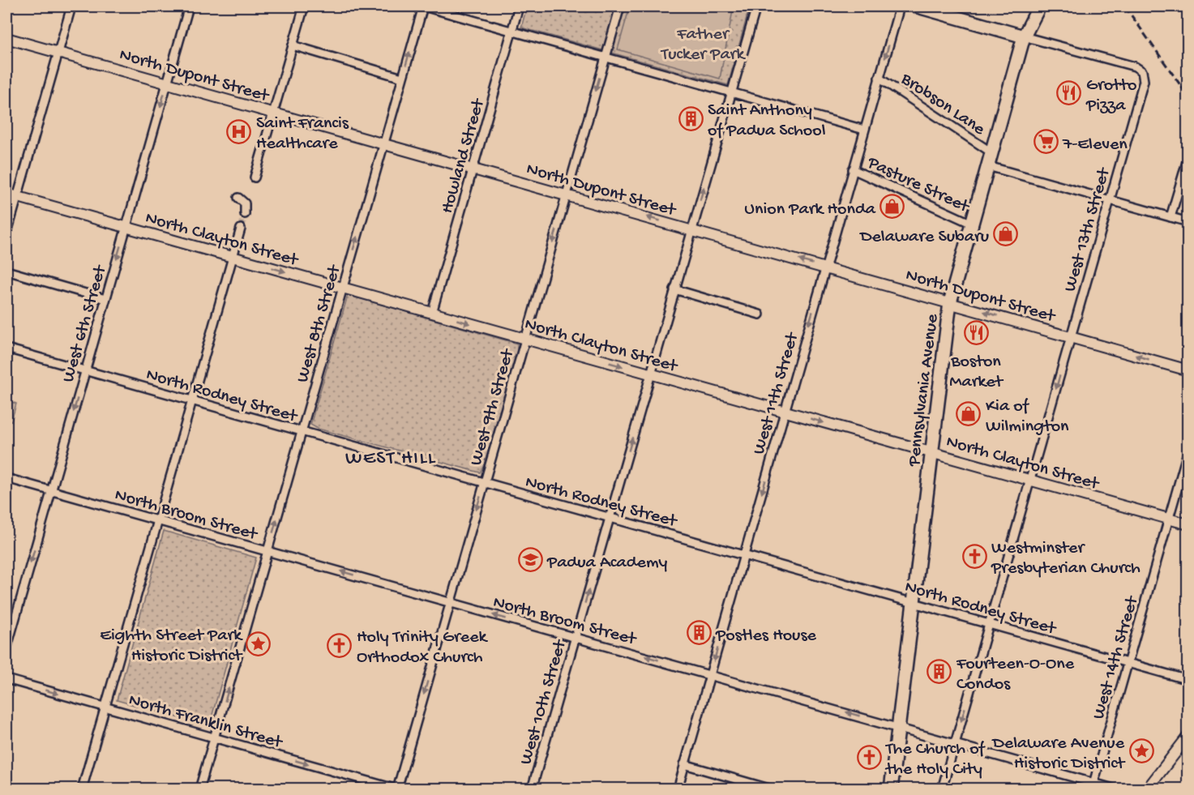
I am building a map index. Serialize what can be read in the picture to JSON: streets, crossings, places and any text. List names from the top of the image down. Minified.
{"streets":{"main road":["Pennsylvania Avenue"],"street":["North Dupont Street","Brobson Lane","Howland Street","Pasture Street","West 13th Street","North Clayton Street","West 6th Street","West 8th Street","North Rodney Street","West 11th Street","West 9th Street","North Broom Street","West 14th Street","West 10th Street","North Franklin Street"]},"crossings":[["North Dupont Street","Howland Street"],["North Dupont Street","West 13th Street"],["North Dupont Street","West 6th Street"],["North Dupont Street","West 8th Street"],["North Dupont Street","Pennsylvania Avenue"],["North Dupont Street","West 11th Street"],["North Dupont Street","West 9th Street"],["North Dupont Street","West 10th Street"],["Brobson Lane","Pennsylvania Avenue"],["Brobson Lane","West 11th Street"],["Howland Street","North Clayton Street"],["Pasture Street","Pennsylvania Avenue"],["Pasture Street","West 11th Street"],["West 13th Street","North Clayton Street"],["West 13th Street","Pennsylvania Avenue"],["West 13th Street","North Rodney Street"],["West 13th Street","North Broom Street"],["North Clayton Street","West 6th Street"],["North Clayton Street","West 8th Street"],["North Clayton Street","Pennsylvania Avenue"],["North Clayton Street","West 11th Street"],["North Clayton Street","West 9th Street"],["North Clayton Street","West 14th Street"],["North Clayton Street","West 10th Street"],["West 6th Street","North Rodney Street"],["West 6th Street","North Broom Street"],["West 8th Street","North Rodney Street"],["West 8th Street","North Broom Street"],["West 8th Street","North Franklin Street"],["Pennsylvania Avenue","North Rodney Street"],["Pennsylvania Avenue","North Broom Street"],["North Rodney Street","West 11th Street"],["North Rodney Street","West 9th Street"],["North Rodney Street","West 14th Street"],["North Rodney Street","West 10th Street"],["West 11th Street","North Broom Street"],["West 9th Street","North Broom Street"],["West 9th Street","North Franklin Street"],["North Broom Street","West 14th Street"],["North Broom Street","West 10th Street"]],"one_way":["North Dupont Street","North Clayton Street","West 6th Street","West 8th Street","West 11th Street","West 9th Street","North Broom Street","West 10th Street","North Franklin Street"],"districts":["WEST HILL"],"parks":["Father Tucker Park"],"places":{"restaurant":["Grotto Pizza","Boston Market"],"building":["Saint Anthony of Padua School","Postles House","Fourteen-O-One Condos"],"hospital":["Saint Francis Healthcare"],"supermarket":["7-Eleven"],"shop":["Union Park Honda","Delaware Subaru","Kia of Wilmington"],"church":["Westminster Presbyterian Church","Holy Trinity Greek Orthodox Church","The Church of the Holy City"],"school or university":["Padua Academy"],"place":["Eighth Street Park Historic District","Delaware Avenue Historic District"]}}
